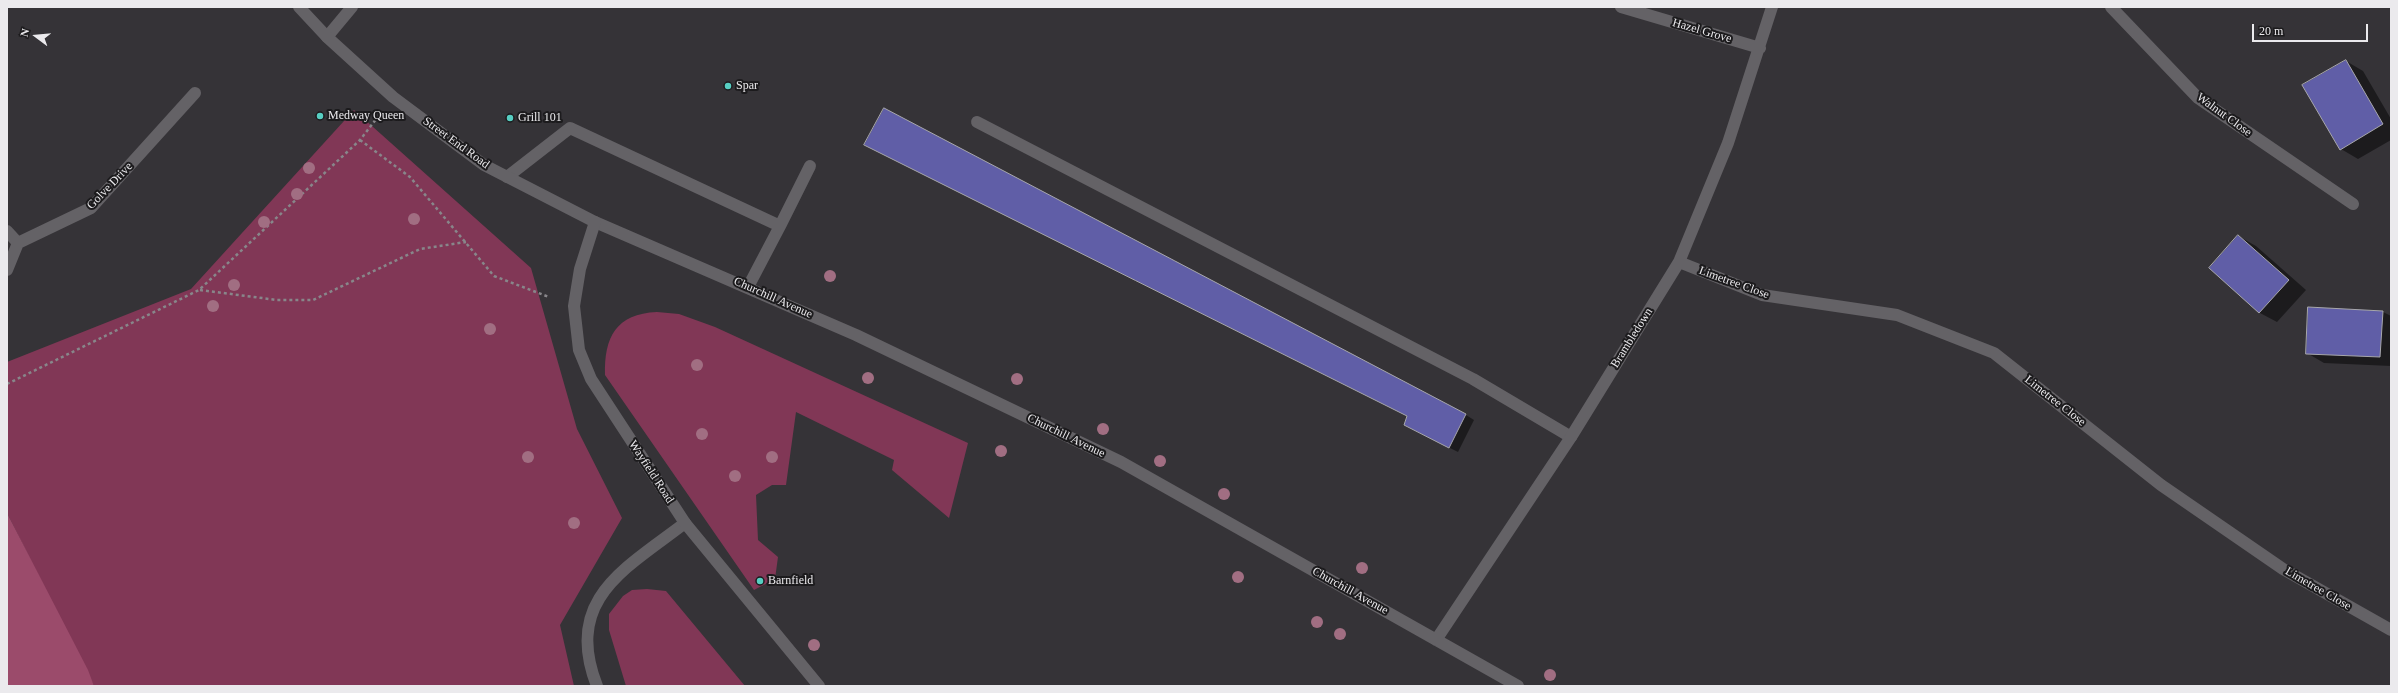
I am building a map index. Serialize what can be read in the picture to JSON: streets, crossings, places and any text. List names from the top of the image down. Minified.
{"streets":{"street":["Hazel Grove","Walnut Close","Street End Road","Golve Drive","Limetree Close","Churchill Avenue","Brambledown","Wayfield Road"]},"crossings":[["Hazel Grove","Brambledown"],["Street End Road","Churchill Avenue"],["Street End Road","Wayfield Road"],["Limetree Close","Brambledown"],["Churchill Avenue","Brambledown"],["Churchill Avenue","Wayfield Road"]],"places":["Spar","Medway Queen","Grill 101","Barnfield"],"scale_bar":"20 m","north":"left"}
